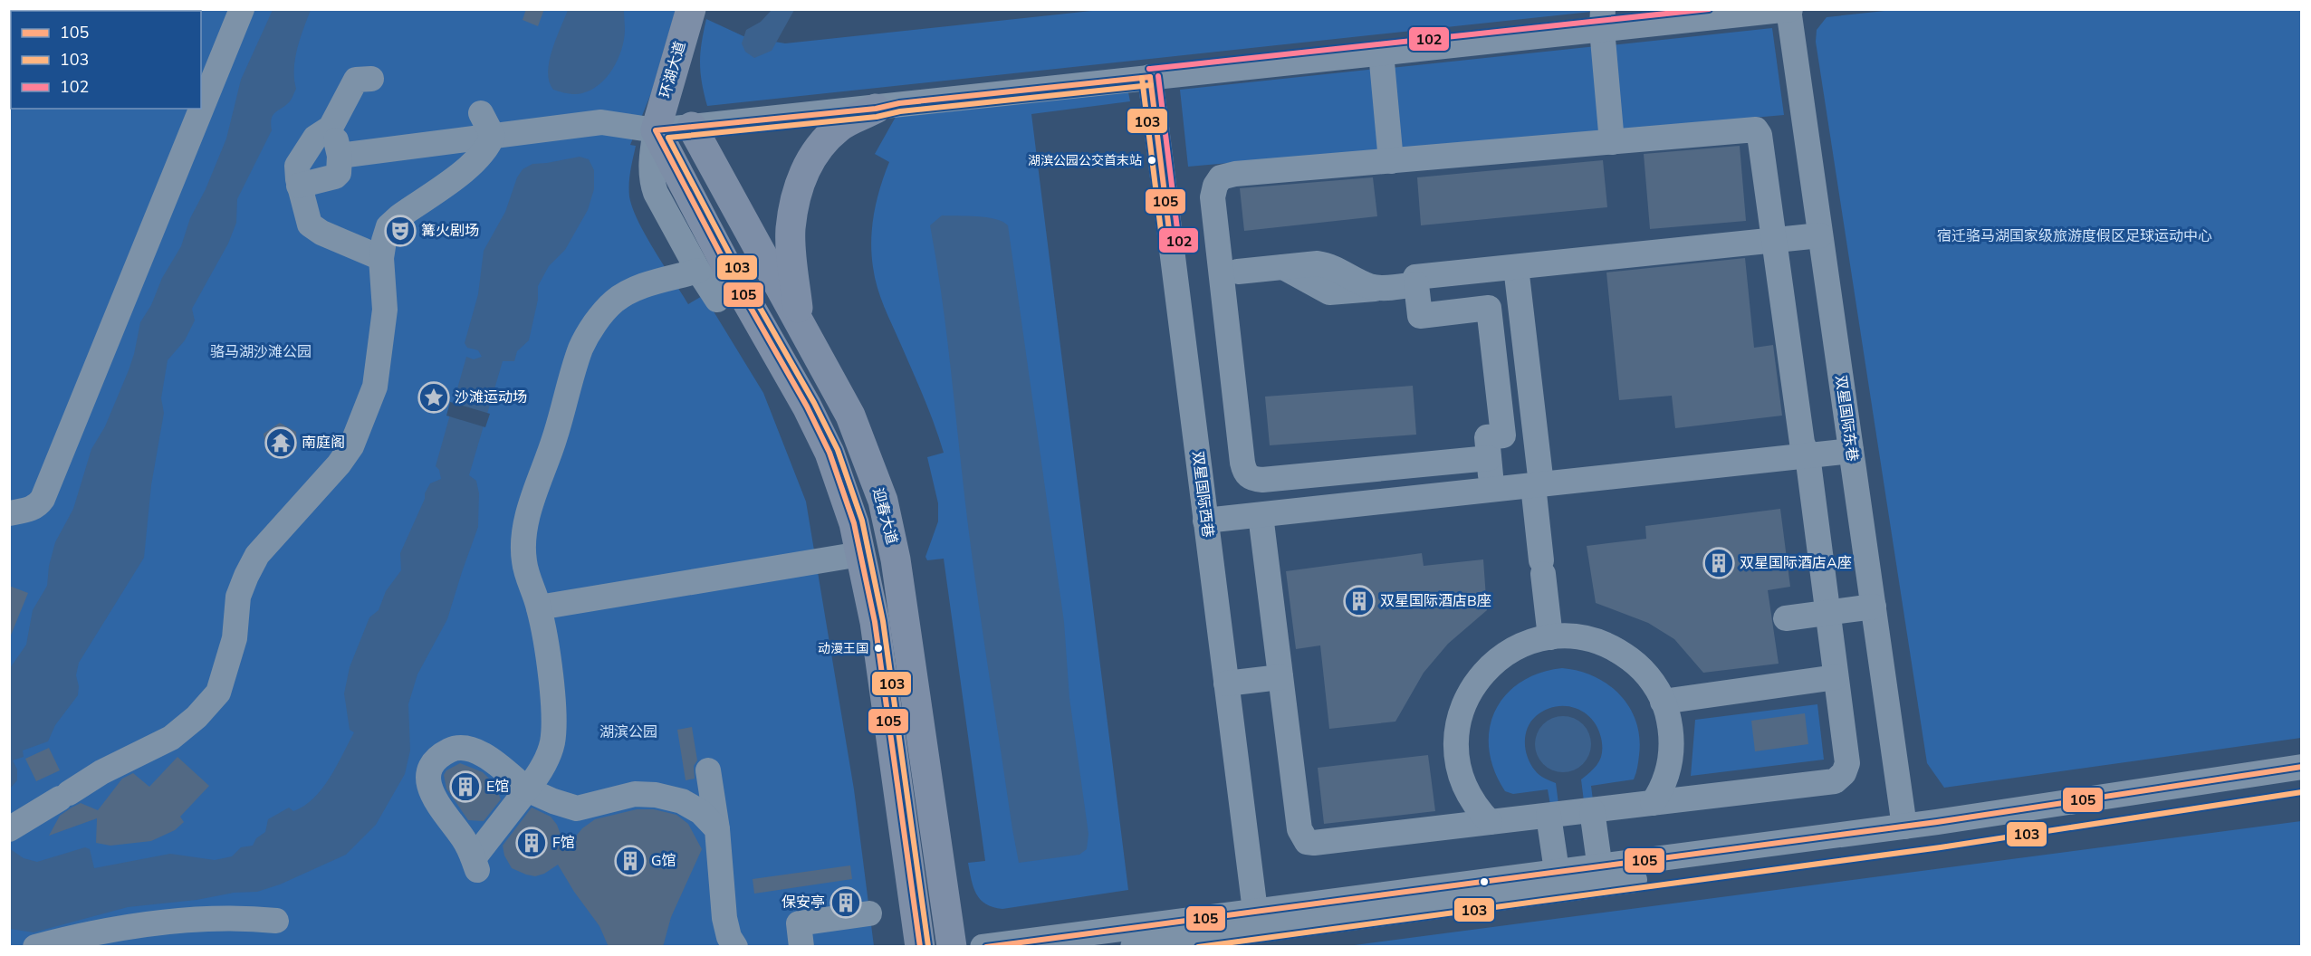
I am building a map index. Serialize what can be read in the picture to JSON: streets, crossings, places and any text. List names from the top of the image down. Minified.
{"streets":{"main road":["环湖大道","迎春大道"],"street":["双星国际东巷","双星国际西巷"]},"parks":["宿迁骆马湖国家级旅游度假区足球运动中心","骆马湖沙滩公园","湖滨公园"],"places":{"other":["湖滨公园公交首末站","动漫王国"],"theatre":["篝火剧场"],"place":["沙滩运动场"],"temple":["南庭阁"],"building":["双星国际酒店A座","双星国际酒店B座","E馆","F馆","G馆","保安亭"]},"lines":["transit line 102","transit line 105","transit line 103"],"legend":["105","103","102"]}
